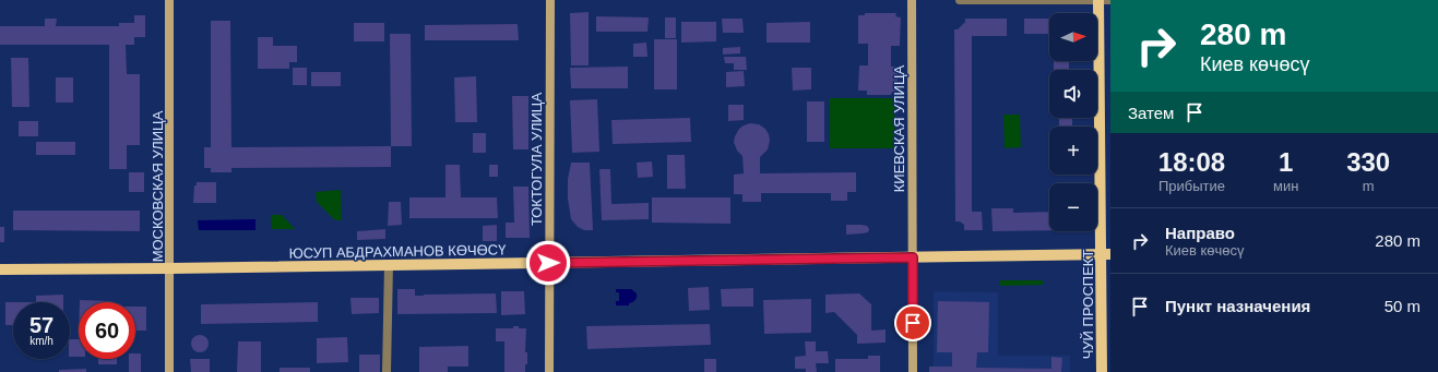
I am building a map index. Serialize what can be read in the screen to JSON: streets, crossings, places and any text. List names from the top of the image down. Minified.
{"streets":{"main road":["КИЕВСКАЯ УЛИЦА","ТОКТОГУЛА УЛИЦА","МОСКОВСКАЯ УЛИЦА","ЮСУП АБДРАХМАНОВ КӨЧӨСҮ","ЧУЙ ПРОСПЕКТ"]},"crossings":[["КИЕВСКАЯ УЛИЦА","ЮСУП АБДРАХМАНОВ КӨЧӨСҮ"],["ТОКТОГУЛА УЛИЦА","ЮСУП АБДРАХМАНОВ КӨЧӨСҮ"],["МОСКОВСКАЯ УЛИЦА","ЮСУП АБДРАХМАНОВ КӨЧӨСҮ"],["ЮСУП АБДРАХМАНОВ КӨЧӨСҮ","ЧУЙ ПРОСПЕКТ"]],"north":"right","page":{"turn":["280 m","Киев көчөсү"],"map_buttons":["+","−"],"then":"Затем","eta":["18:08","Прибытие","1","мин","330","m"],"list":[{"name":"Направо","note":"Киев көчөсү","value":"280 m"},{"name":"Пункт назначения","value":"50 m"}],"speed":"57 km/h","limit":"60"}}
